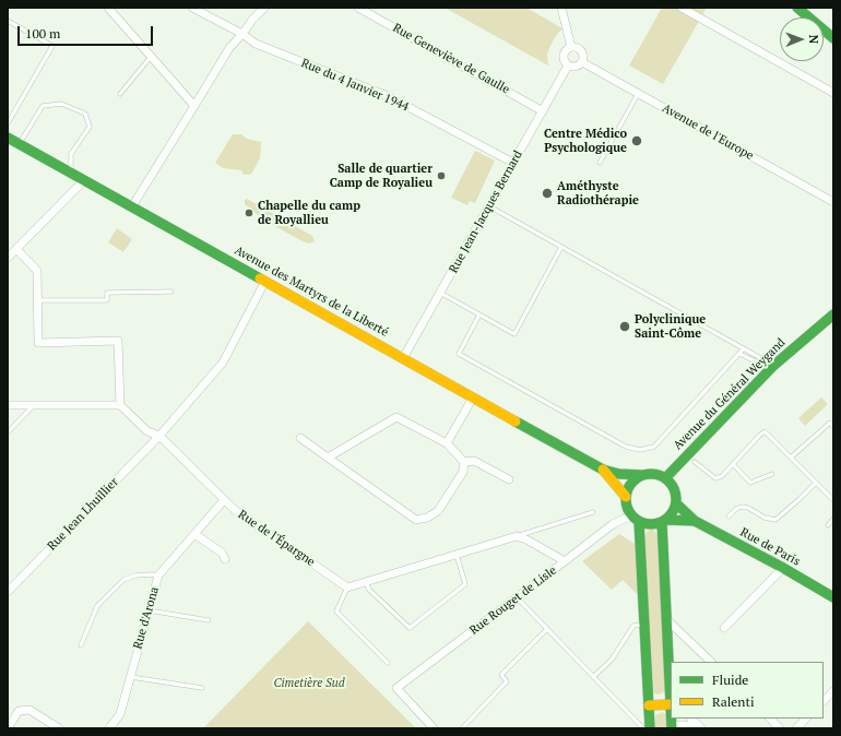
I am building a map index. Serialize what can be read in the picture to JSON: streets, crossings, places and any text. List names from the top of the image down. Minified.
{"streets":{"street":["Rue Geneviève de Gaulle","Rue du 4 Janvier 1944","Avenue de l'Europe","Rue Jean-Jacques Bernard","Avenue des Martyrs de la Liberté","Avenue du Général Weygand","Rue Jean Lhuillier","Rue de l'Épargne","Rue de Paris","Rue Rouget de Lisle","Rue d'Arona"]},"crossings":[["Rue Geneviève de Gaulle","Rue Jean-Jacques Bernard"],["Rue du 4 Janvier 1944","Rue Jean-Jacques Bernard"],["Avenue de l'Europe","Rue Jean-Jacques Bernard"],["Rue Jean-Jacques Bernard","Avenue des Martyrs de la Liberté"],["Avenue des Martyrs de la Liberté","Avenue du Général Weygand"],["Avenue des Martyrs de la Liberté","Rue Jean Lhuillier"],["Avenue des Martyrs de la Liberté","Rue de Paris"],["Avenue des Martyrs de la Liberté","Rue Rouget de Lisle"],["Avenue du Général Weygand","Rue de Paris"],["Avenue du Général Weygand","Rue Rouget de Lisle"],["Rue Jean Lhuillier","Rue de l'Épargne"],["Rue de l'Épargne","Rue d'Arona"],["Rue de Paris","Rue Rouget de Lisle"]],"parks":["Cimetière Sud"],"places":["Centre Médico Psychologique","Salle de quartier Camp de Royalieu","Améthyste Radiothérapie","Chapelle du camp de Royallieu","Polyclinique Saint-Côme"],"legend":["Fluide","Ralenti"],"scale_bar":"100 m","north":"right"}
